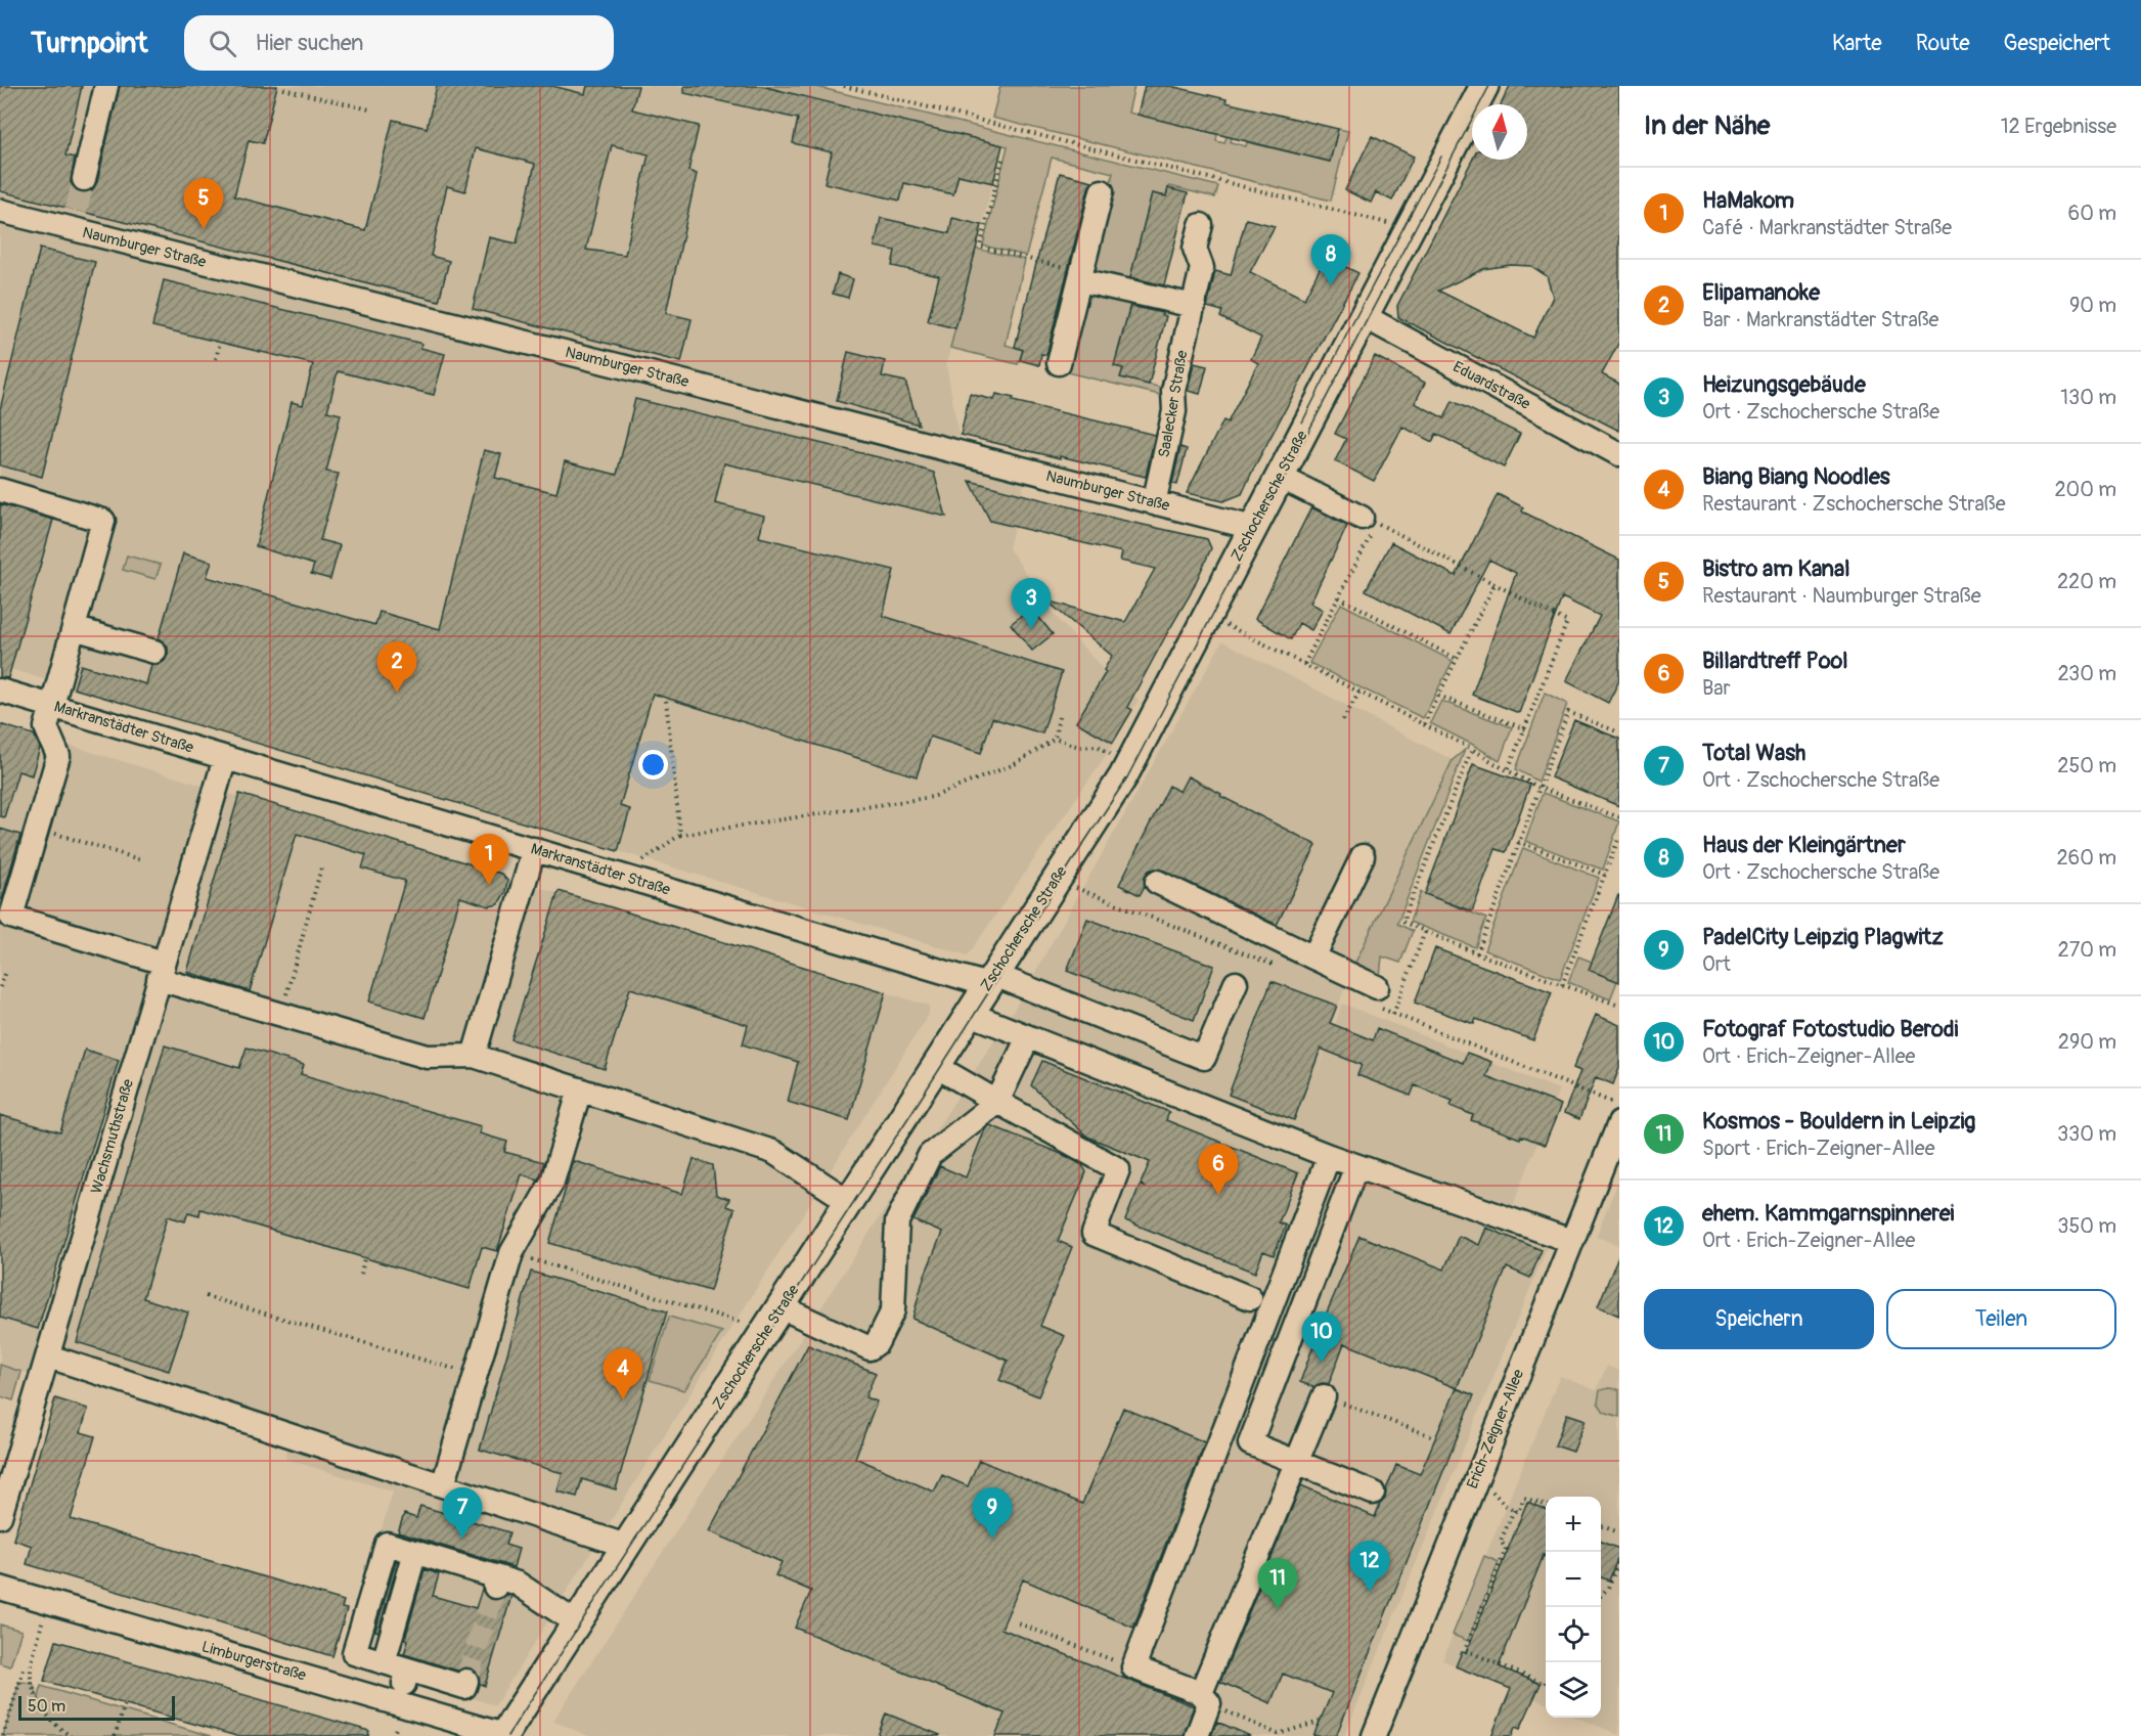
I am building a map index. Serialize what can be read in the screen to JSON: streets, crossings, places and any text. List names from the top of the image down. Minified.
{"streets":{"main road":["Zschochersche Straße"],"street":["Naumburger Straße","Eduardstraße","Saalecker Straße","Markranstädter Straße","Wachsmuthstraße","Erich-Zeigner-Allee","Limburgerstraße"]},"crossings":[["Naumburger Straße","Saalecker Straße"],["Naumburger Straße","Zschochersche Straße"],["Eduardstraße","Zschochersche Straße"],["Zschochersche Straße","Markranstädter Straße"],["Zschochersche Straße","Limburgerstraße"],["Markranstädter Straße","Wachsmuthstraße"]],"scale_bar":"50 m","north":"top","page":{"header":"Turnpoint","search":"Hier suchen","nav":["Karte","Route","Gespeichert"],"heading":["In der Nähe","12 Ergebnisse"],"list":[{"mark":"1","name":"HaMakom","note":"Café · Markranstädter Straße","value":"60 m"},{"mark":"2","name":"Elipamanoke","note":"Bar · Markranstädter Straße","value":"90 m"},{"mark":"3","name":"Heizungsgebäude","note":"Ort · Zschochersche Straße","value":"130 m"},{"mark":"4","name":"Biang Biang Noodles","note":"Restaurant · Zschochersche Straße","value":"200 m"},{"mark":"5","name":"Bistro am Kanal","note":"Restaurant · Naumburger Straße","value":"220 m"},{"mark":"6","name":"Billardtreff Pool","note":"Bar","value":"230 m"},{"mark":"7","name":"Total Wash","note":"Ort · Zschochersche Straße","value":"250 m"},{"mark":"8","name":"Haus der Kleingärtner","note":"Ort · Zschochersche Straße","value":"260 m"},{"mark":"9","name":"PadelCity Leipzig Plagwitz","note":"Ort","value":"270 m"},{"mark":"10","name":"Fotograf Fotostudio Berodi","note":"Ort · Erich-Zeigner-Allee","value":"290 m"},{"mark":"11","name":"Kosmos - Bouldern in Leipzig","note":"Sport · Erich-Zeigner-Allee","value":"330 m"},{"mark":"12","name":"ehem. Kammgarnspinnerei","note":"Ort · Erich-Zeigner-Allee","value":"350 m"}],"pins":["5","8","3","2","1","6","10","4","7","9","12","11"],"buttons":["Speichern","Teilen"],"map_buttons":["+","−"],"scale":"50 m"}}
